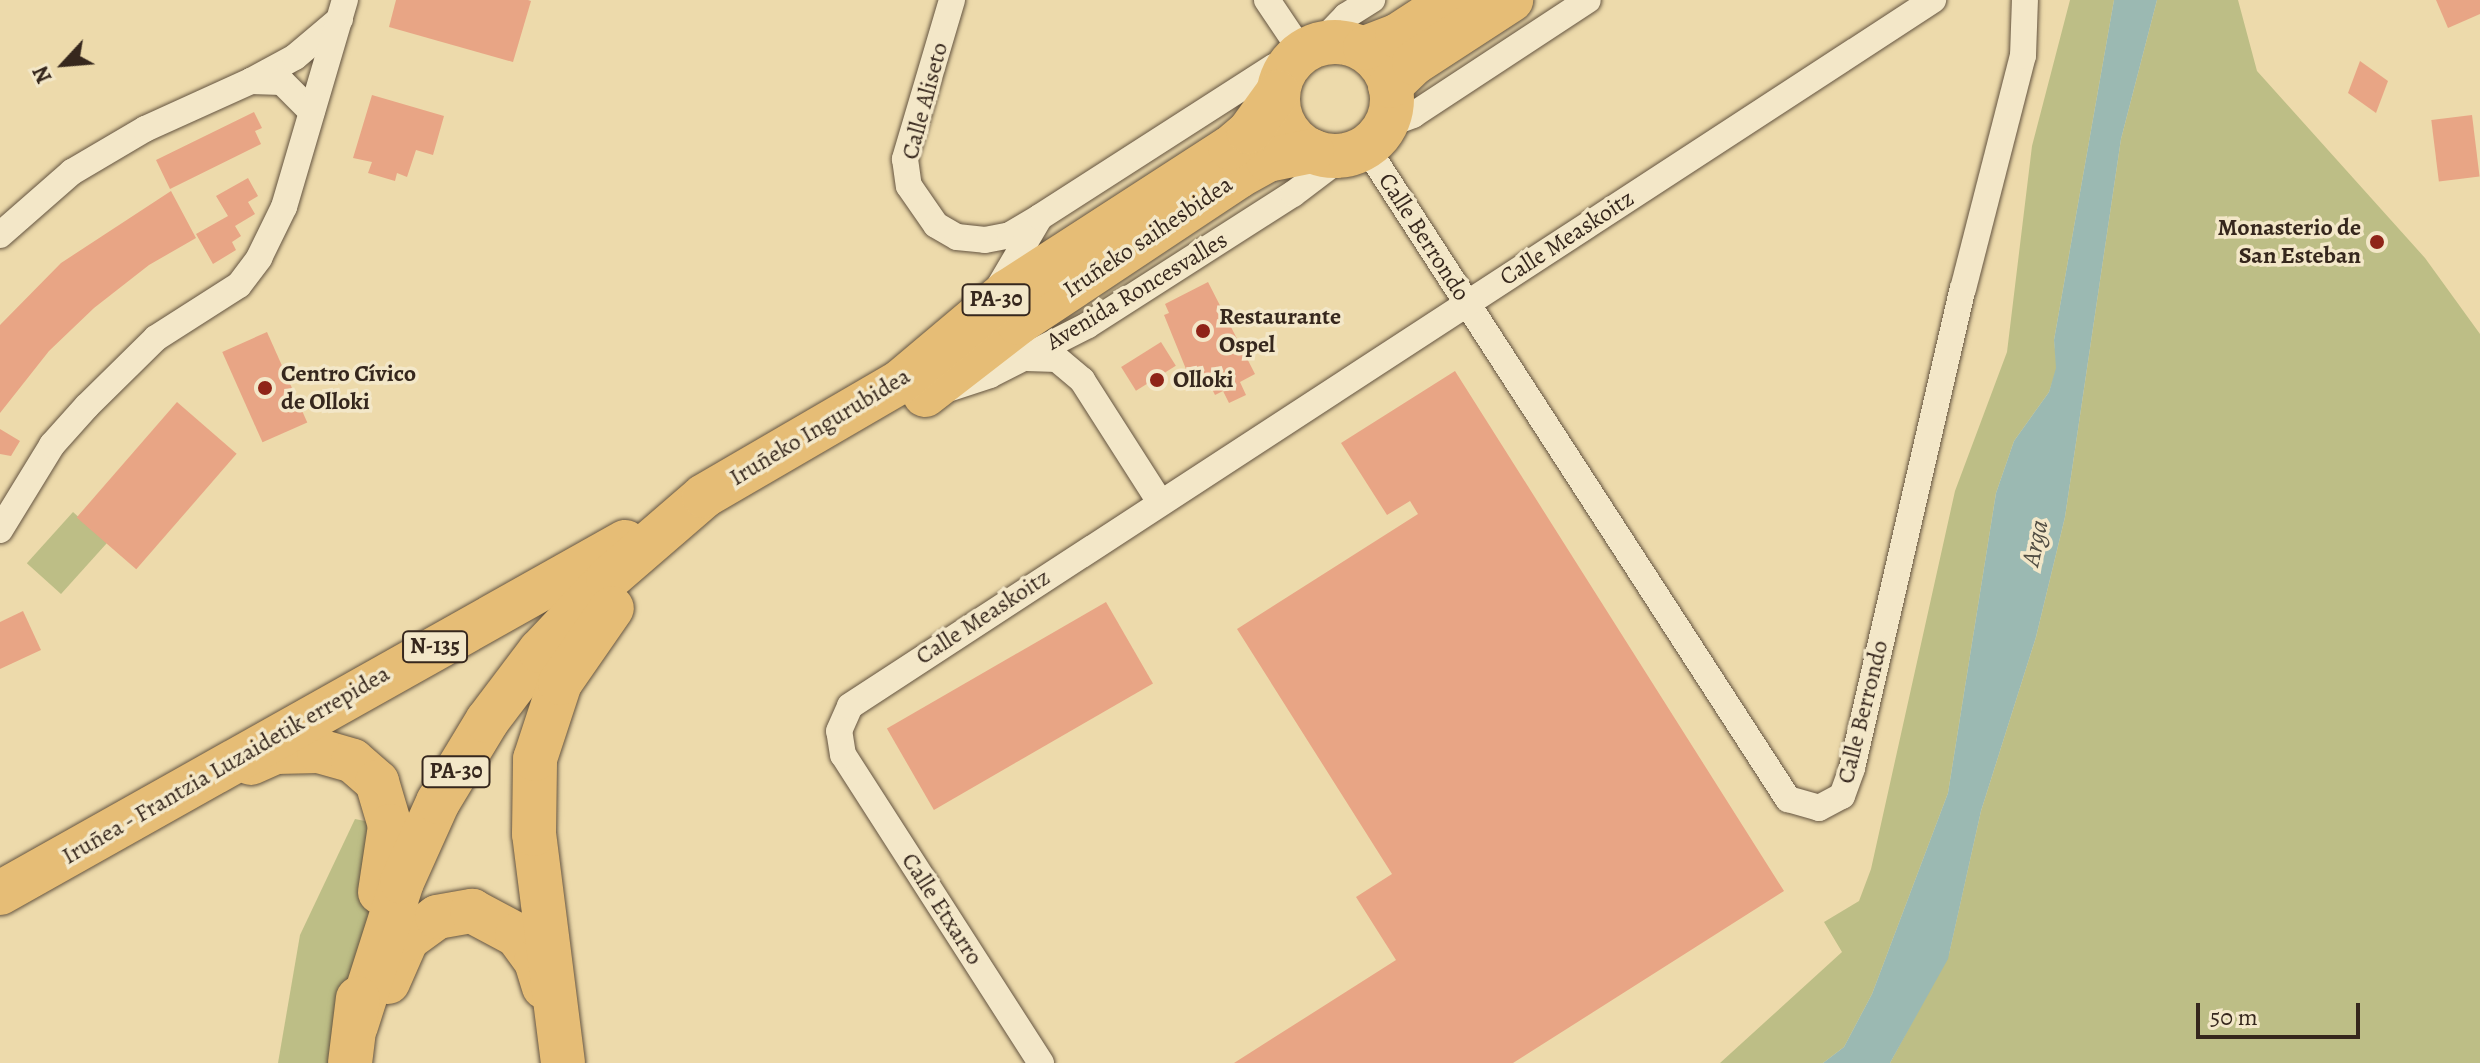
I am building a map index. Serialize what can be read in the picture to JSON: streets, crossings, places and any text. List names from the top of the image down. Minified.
{"streets":{"highway":["Iruñeko saihesbidea","PA-30","Iruñeko Ingurubidea","N-135","Iruñea - Frantzia Luzaidetik errepidea"],"street":["Calle Aliseto","Calle Berrondo","Calle Measkoitz","Avenida Roncesvalles","Calle Etxarro"]},"crossings":[["Iruñeko saihesbidea","Calle Berrondo"],["Iruñeko saihesbidea","Avenida Roncesvalles"],["Iruñeko saihesbidea","Iruñeko Ingurubidea"],["Calle Berrondo","Calle Measkoitz"],["Calle Berrondo","Avenida Roncesvalles"],["Calle Measkoitz","Calle Etxarro"],["Avenida Roncesvalles","Iruñeko Ingurubidea"],["Iruñeko Ingurubidea","Iruñea - Frantzia Luzaidetik errepidea"]],"water":["Arga"],"places":["Monasterio de San Esteban","Restaurante Ospel","Olloki","Centro Cívico de Olloki"],"scale_bar":"50 m","north":"bottom left"}
